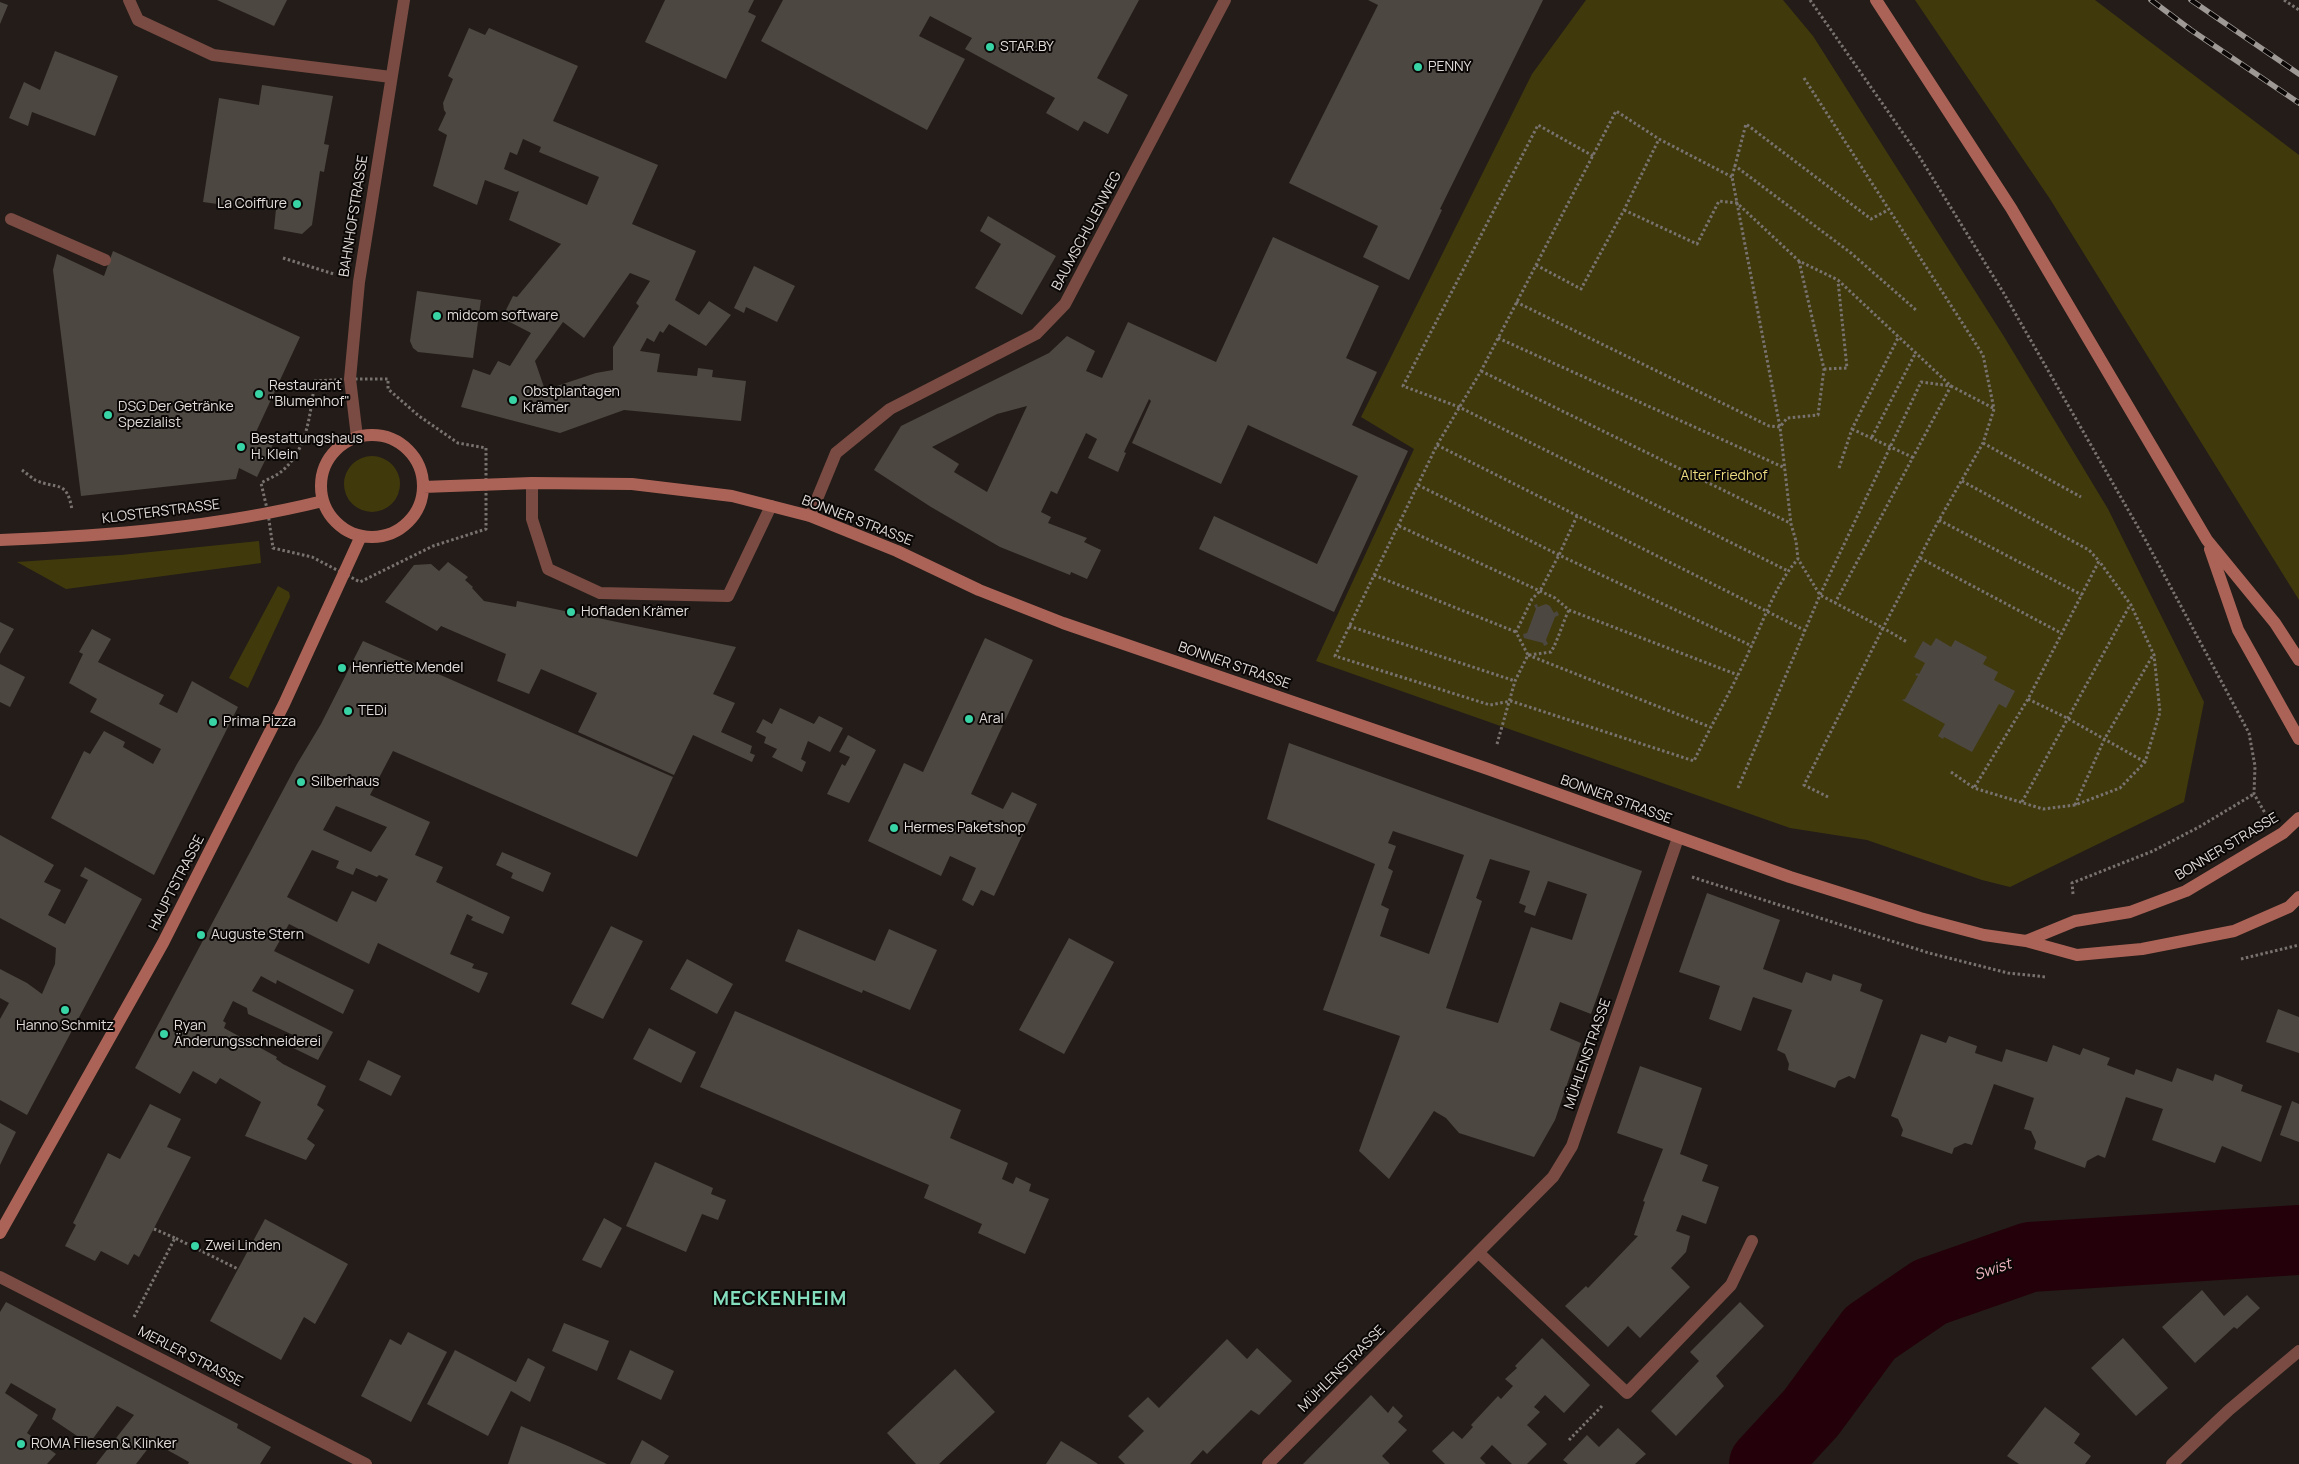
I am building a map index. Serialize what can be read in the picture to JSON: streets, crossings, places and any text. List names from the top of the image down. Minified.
{"streets":{"main road":["KLOSTERSTRASSE","BONNER STRASSE","HAUPTSTRASSE"],"street":["BAHNHOFSTRASSE","BAUMSCHULENWEG","MÜHLENSTRASSE","MERLER STRASSE"]},"crossings":[["BAHNHOFSTRASSE","KLOSTERSTRASSE"],["BAHNHOFSTRASSE","BONNER STRASSE"],["BAHNHOFSTRASSE","HAUPTSTRASSE"],["BAUMSCHULENWEG","BONNER STRASSE"],["KLOSTERSTRASSE","BONNER STRASSE"],["KLOSTERSTRASSE","HAUPTSTRASSE"],["BONNER STRASSE","HAUPTSTRASSE"],["BONNER STRASSE","MÜHLENSTRASSE"]],"districts":["MECKENHEIM"],"water":["Swist"],"parks":["Alter Friedhof"],"places":["STAR.BY","PENNY","La Coiffure","midcom software","Restaurant \"Blumenhof\"","Obstplantagen Krämer","DSG Der Getränke Spezialist","Bestattungshaus H. Klein","Hofladen Krämer","Henriette Mendel","TEDi","Aral","Prima Pizza","Silberhaus","Hermes Paketshop","Auguste Stern","Hanno Schmitz","Ryan Änderungsschneiderei","Zwei Linden","ROMA Fliesen & Klinker"]}
